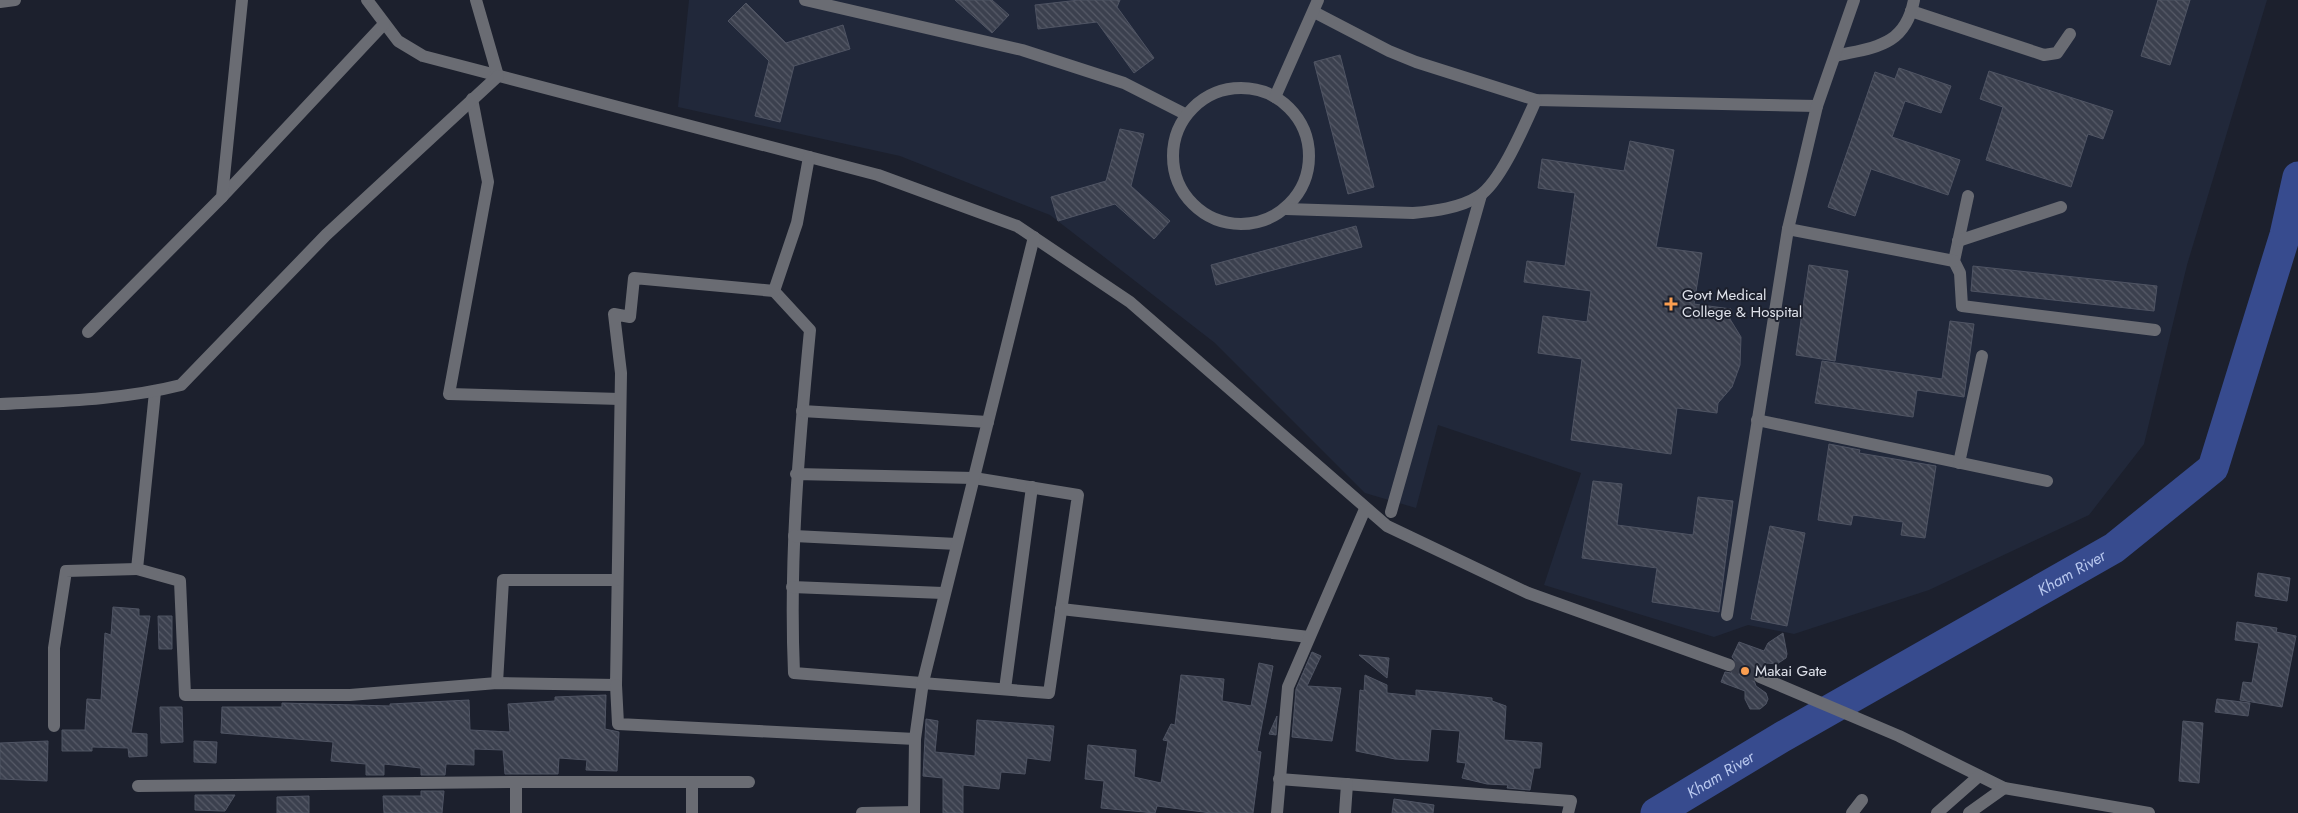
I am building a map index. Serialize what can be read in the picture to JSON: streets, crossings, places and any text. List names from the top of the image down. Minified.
{"water":["Kham River"],"places":{"health":["Govt Medical College & Hospital"],"other":["Makai Gate"]}}
